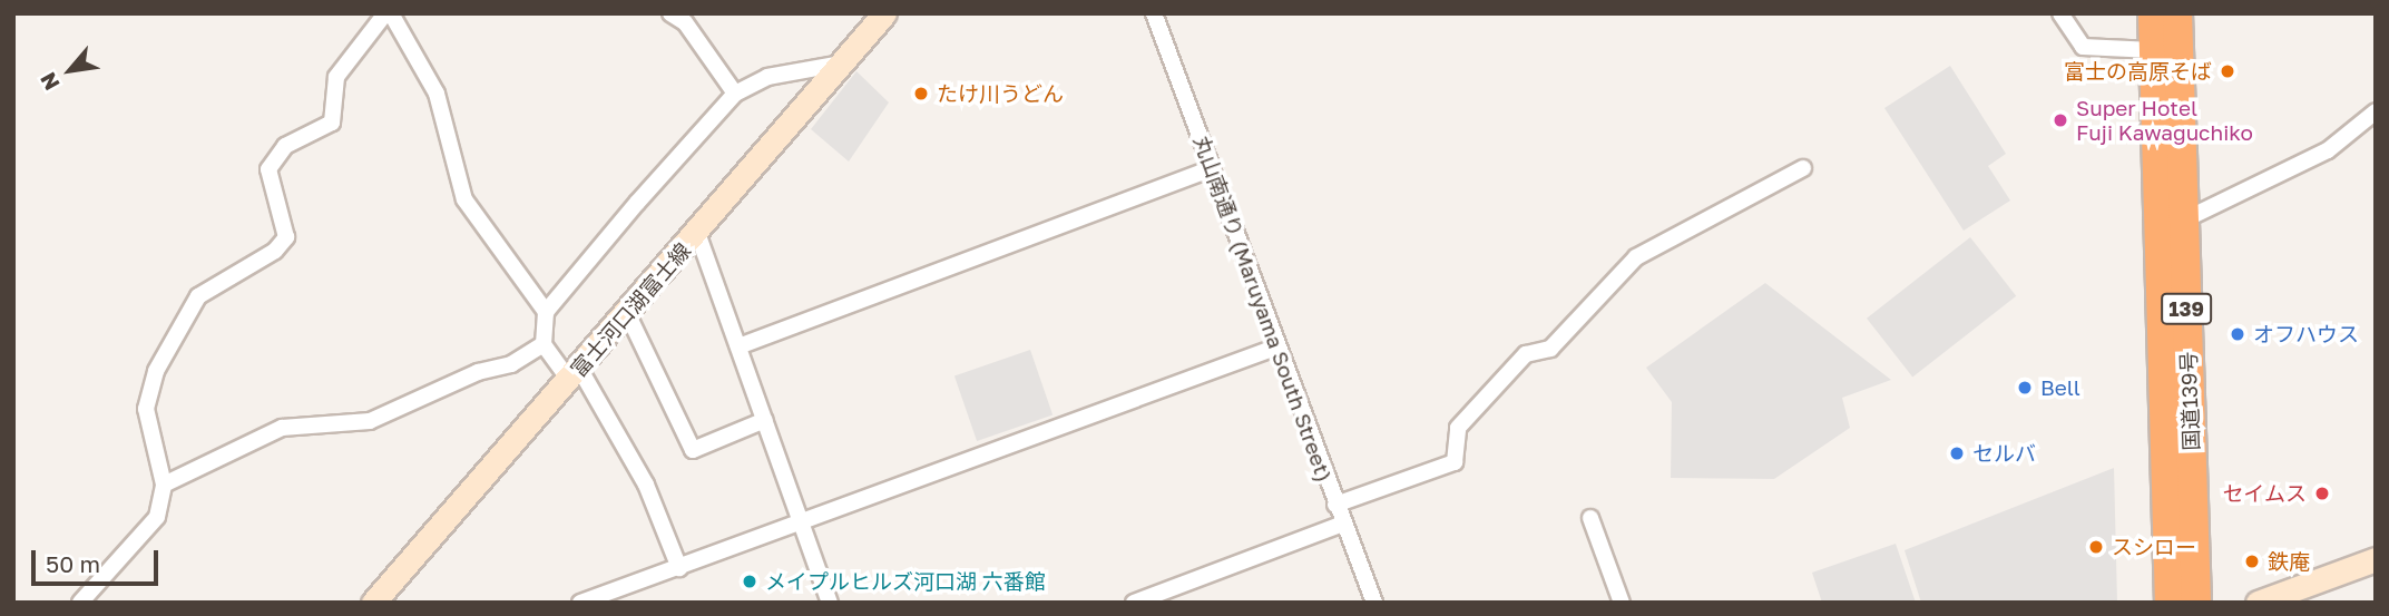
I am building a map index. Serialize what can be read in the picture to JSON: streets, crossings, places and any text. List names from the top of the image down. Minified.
{"streets":{"highway":["139","国道139号"],"main road":["富士河口湖富士線"],"street":["丸山南通り (Maruyama South Street)"]},"places":["富士の高原そば","たけ川うどん","Super Hotel Fuji Kawaguchiko","オフハウス","Bell","セルバ","セイムス","スシロー","鉄庵","メイプルヒルズ河口湖 六番館"],"scale_bar":"50 m","north":"bottom left"}
